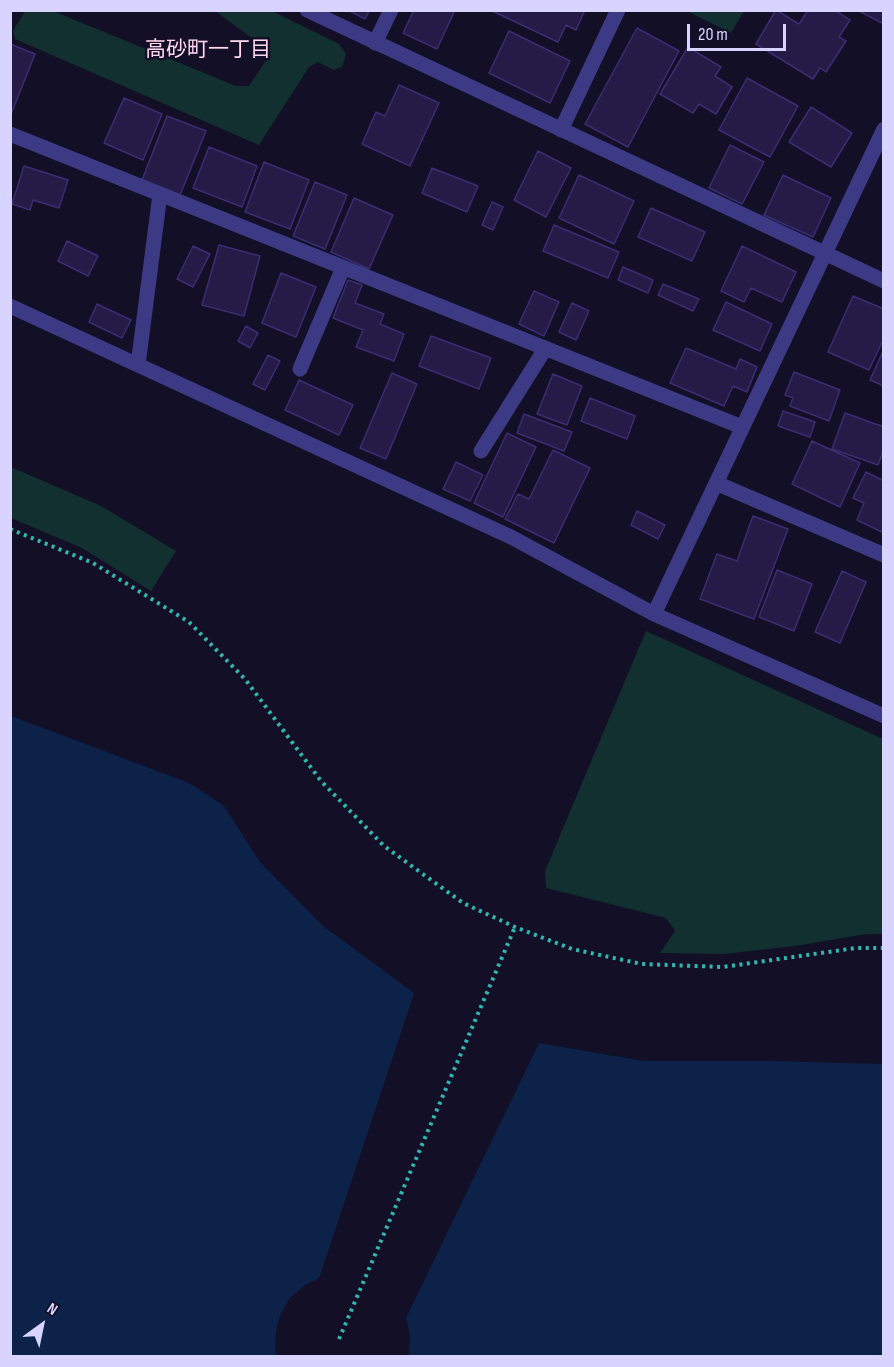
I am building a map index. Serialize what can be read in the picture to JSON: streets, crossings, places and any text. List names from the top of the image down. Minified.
{"districts":["高砂町一丁目"],"scale_bar":"20 m","north":"top right"}
